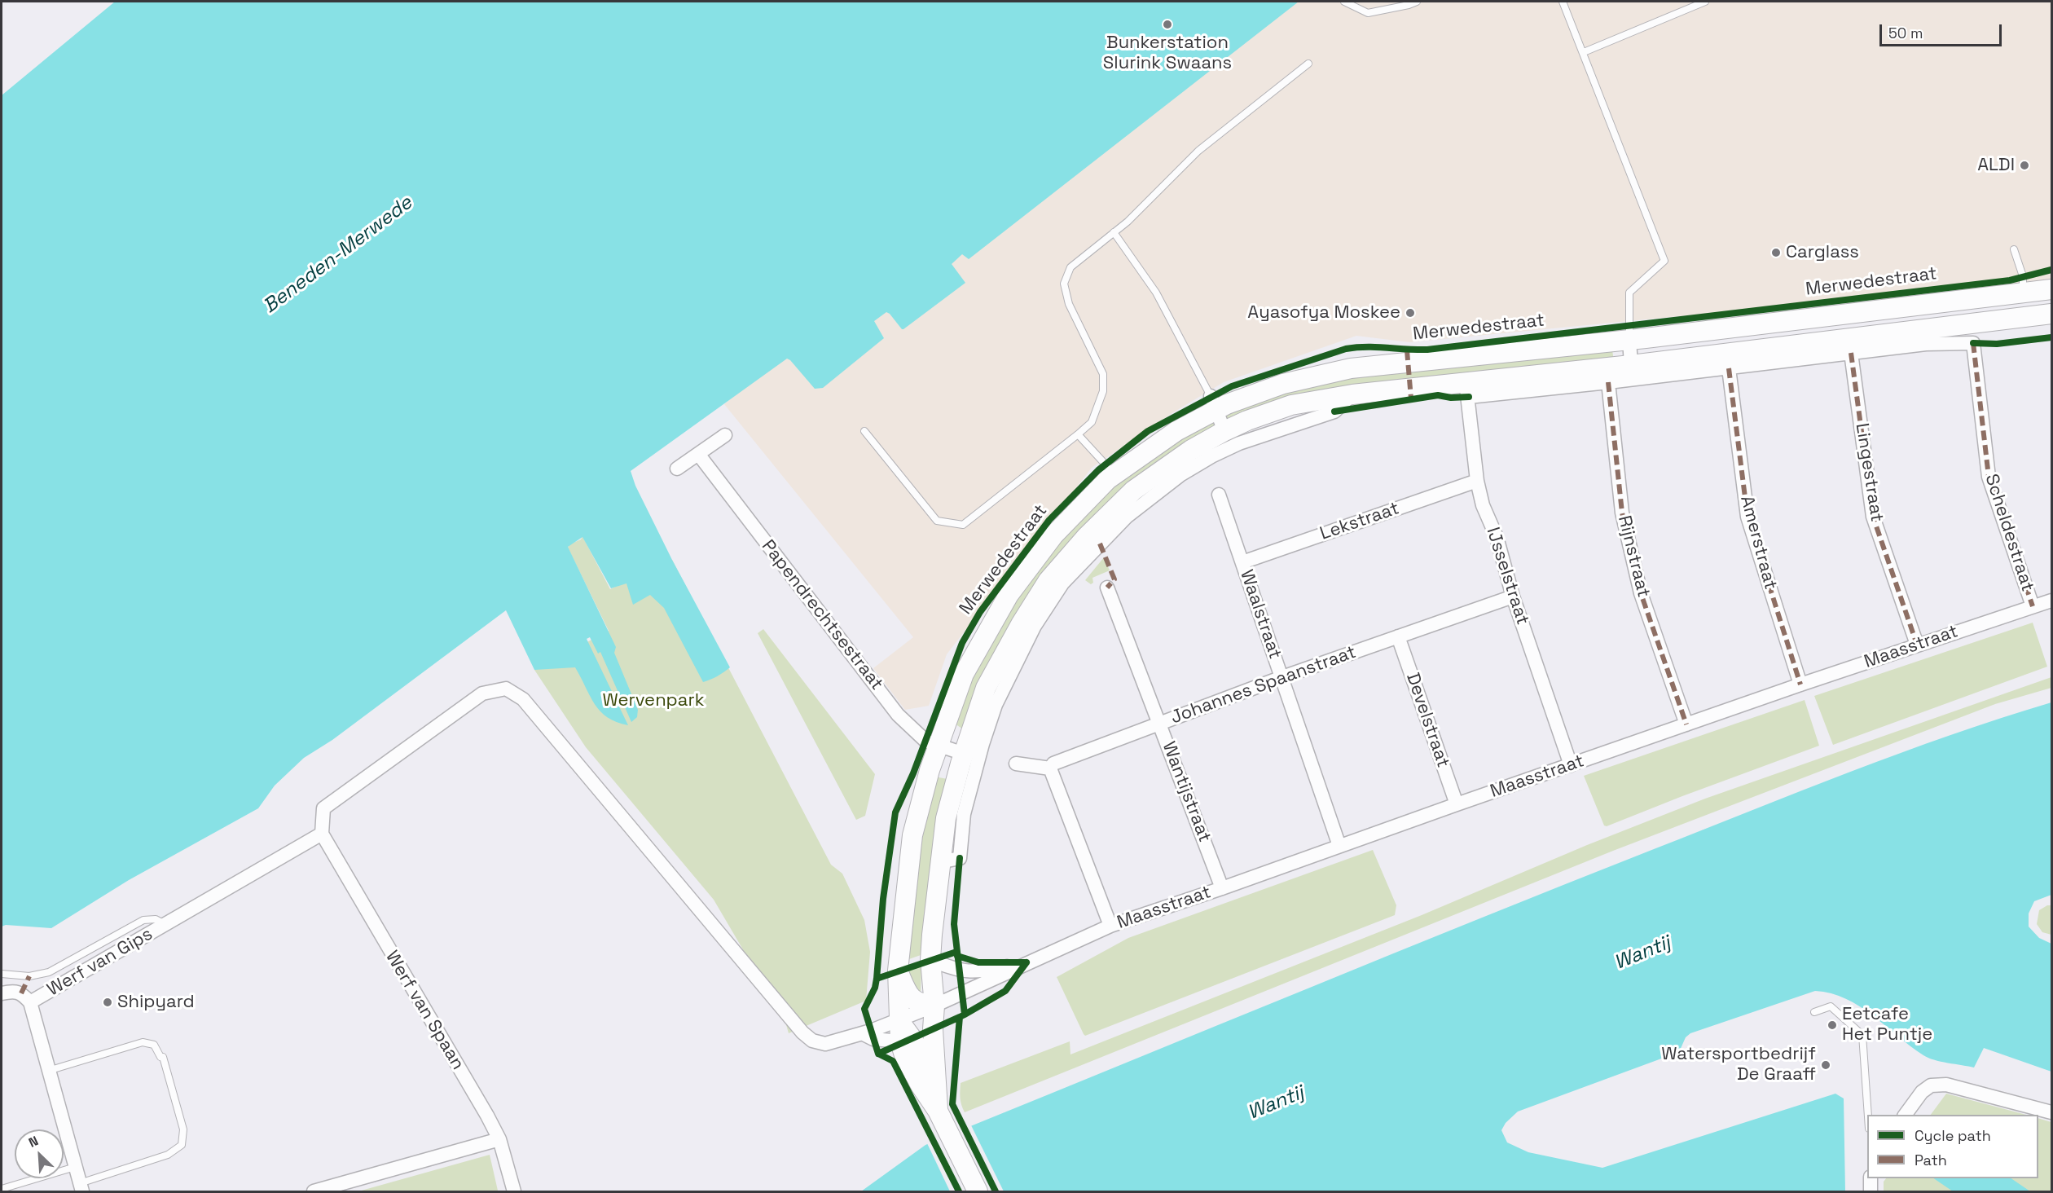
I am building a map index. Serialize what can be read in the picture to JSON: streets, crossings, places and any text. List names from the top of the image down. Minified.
{"streets":{"main road":["Merwedestraat"],"street":["Lingestraat","Lekstraat","Scheldestraat","Amerstraat","Rijnstraat","IJsselstraat","Waalstraat","Papendrechtsestraat","Maasstraat","Johannes Spaanstraat","Develstraat","Wantijstraat","Werf van Gips","Werf van Spaan"]},"crossings":[["Merwedestraat","Papendrechtsestraat"],["Merwedestraat","Maasstraat"],["Lingestraat","Maasstraat"],["Lekstraat","IJsselstraat"],["Lekstraat","Waalstraat"],["Scheldestraat","Maasstraat"],["Amerstraat","Maasstraat"],["Rijnstraat","Maasstraat"],["IJsselstraat","Maasstraat"],["IJsselstraat","Johannes Spaanstraat"],["Waalstraat","Maasstraat"],["Waalstraat","Johannes Spaanstraat"],["Maasstraat","Develstraat"],["Maasstraat","Wantijstraat"],["Maasstraat","Werf van Spaan"],["Johannes Spaanstraat","Develstraat"],["Johannes Spaanstraat","Wantijstraat"]],"water":["Beneden-Merwede","Wantij"],"parks":["Wervenpark"],"places":["Bunkerstation Slurink Swaans","ALDI","Carglass","Ayasofya Moskee","Shipyard","Eetcafe Het Puntje","Watersportbedrijf De Graaff"],"legend":["Cycle path","Path"],"scale_bar":"50 m","north":"top left"}
